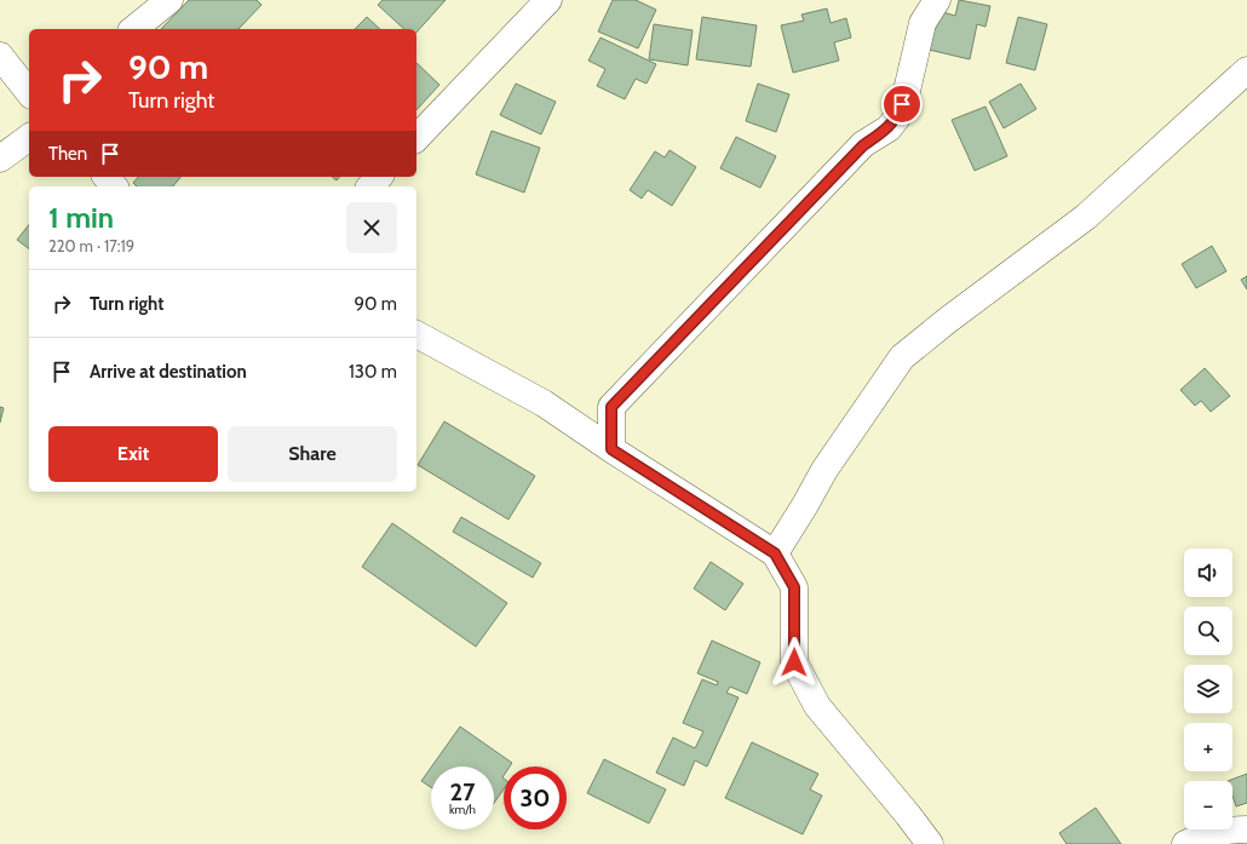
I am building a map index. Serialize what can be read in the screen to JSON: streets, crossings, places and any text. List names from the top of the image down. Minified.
{"page":{"turn":["90 m","Turn right"],"then":"Then","heading":["1 min","220 m · 17:19"],"list":[{"name":"Turn right","value":"90 m"},{"name":"Arrive at destination","value":"130 m"}],"buttons":["Exit","Share"],"map_buttons":["+","−"],"speed":"27 km/h","limit":"30"}}
